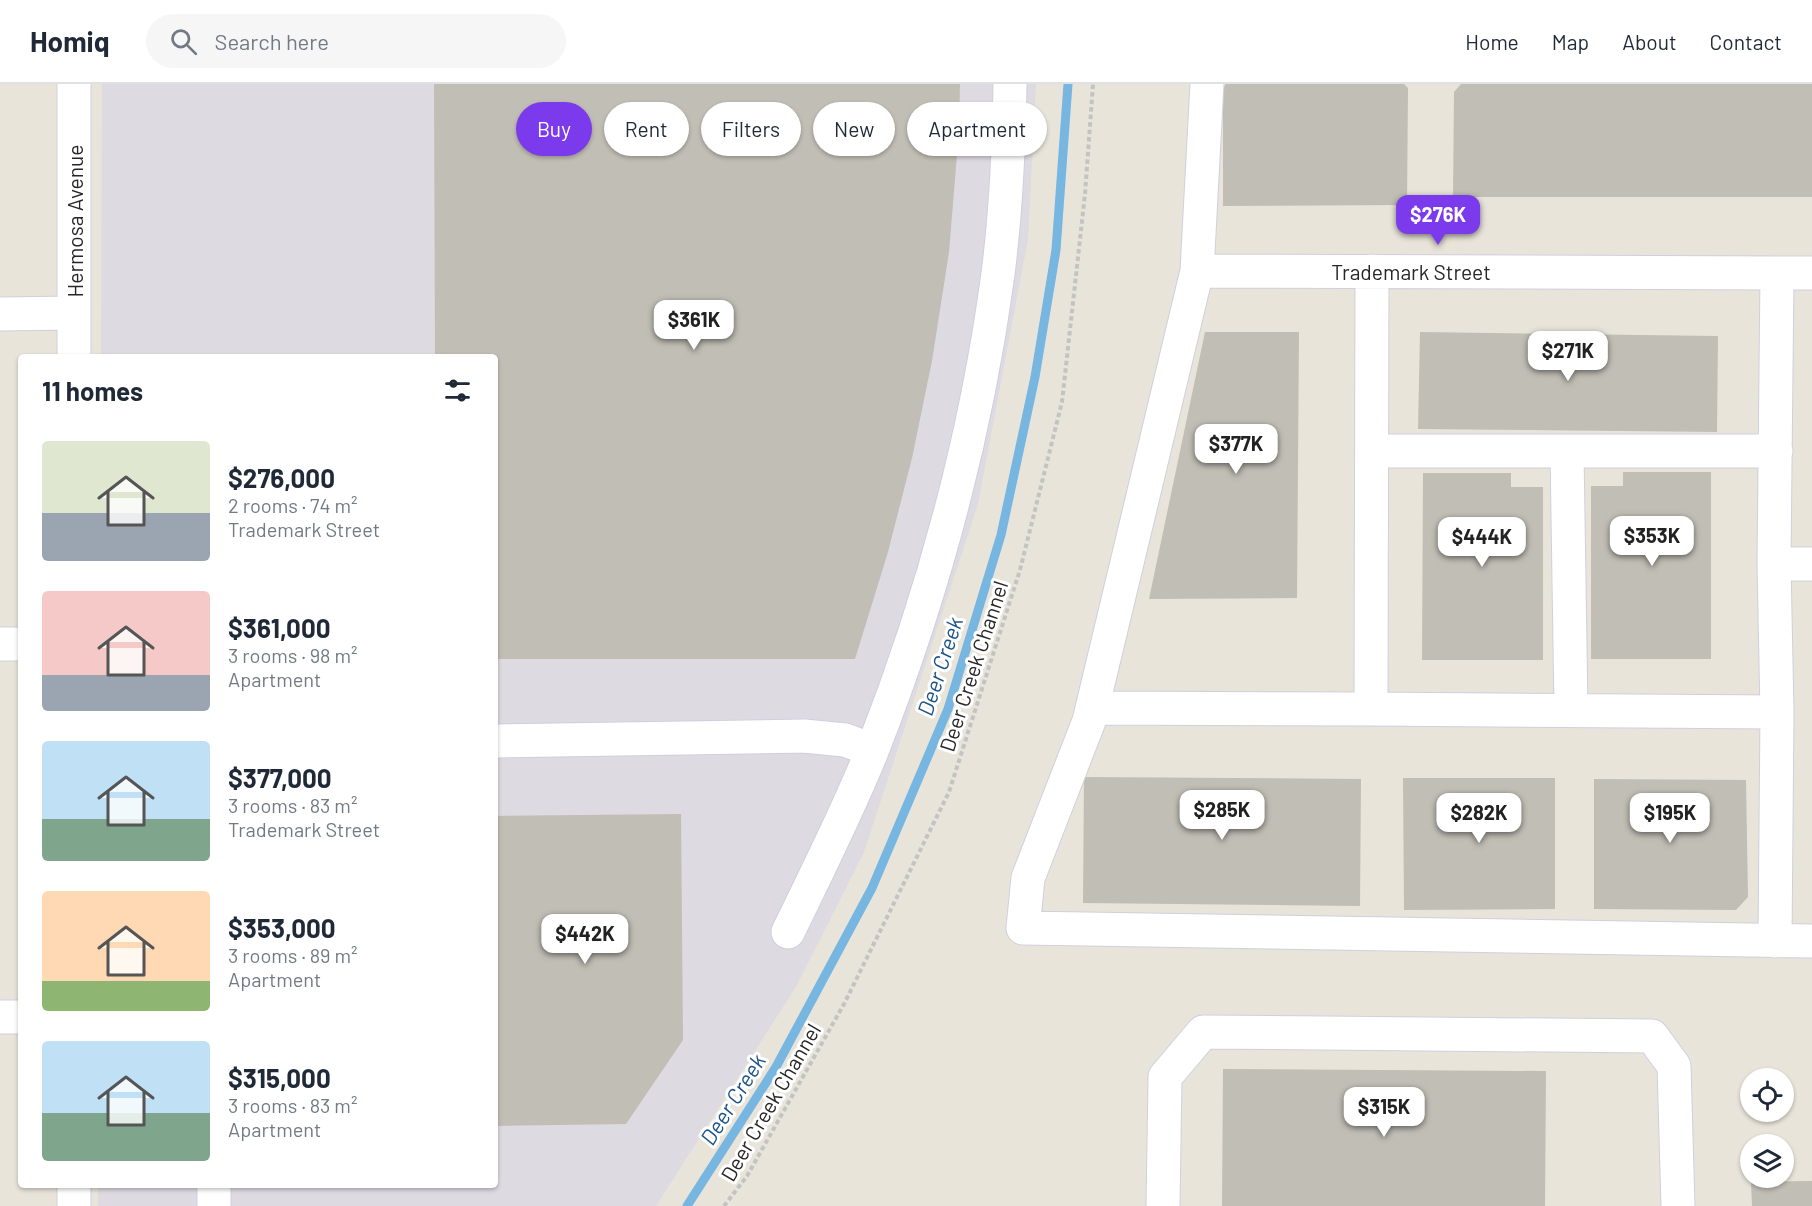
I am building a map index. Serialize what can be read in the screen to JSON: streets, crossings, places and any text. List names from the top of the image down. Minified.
{"streets":{"street":["Hermosa Avenue","Trademark Street"],"path":["Deer Creek Channel"]},"water":["Deer Creek"],"page":{"header":"Homiq","search":"Search here","nav":["Home","Map","About","Contact"],"chip":["Buy","Rent","Filters","New","Apartment"],"price":["$276K","$361K","$271K","$377K","$353K","$444K","$285K","$282K","$195K","$442K","$315K"],"heading":"11 homes","list":[{"name":"$276,000","note":"2 rooms · 74 m² · Trademark Street"},{"name":"$361,000","note":"3 rooms · 98 m² · Apartment"},{"name":"$377,000","note":"3 rooms · 83 m² · Trademark Street"},{"name":"$353,000","note":"3 rooms · 89 m² · Apartment"},{"name":"$315,000","note":"3 rooms · 83 m² · Apartment"}]}}
